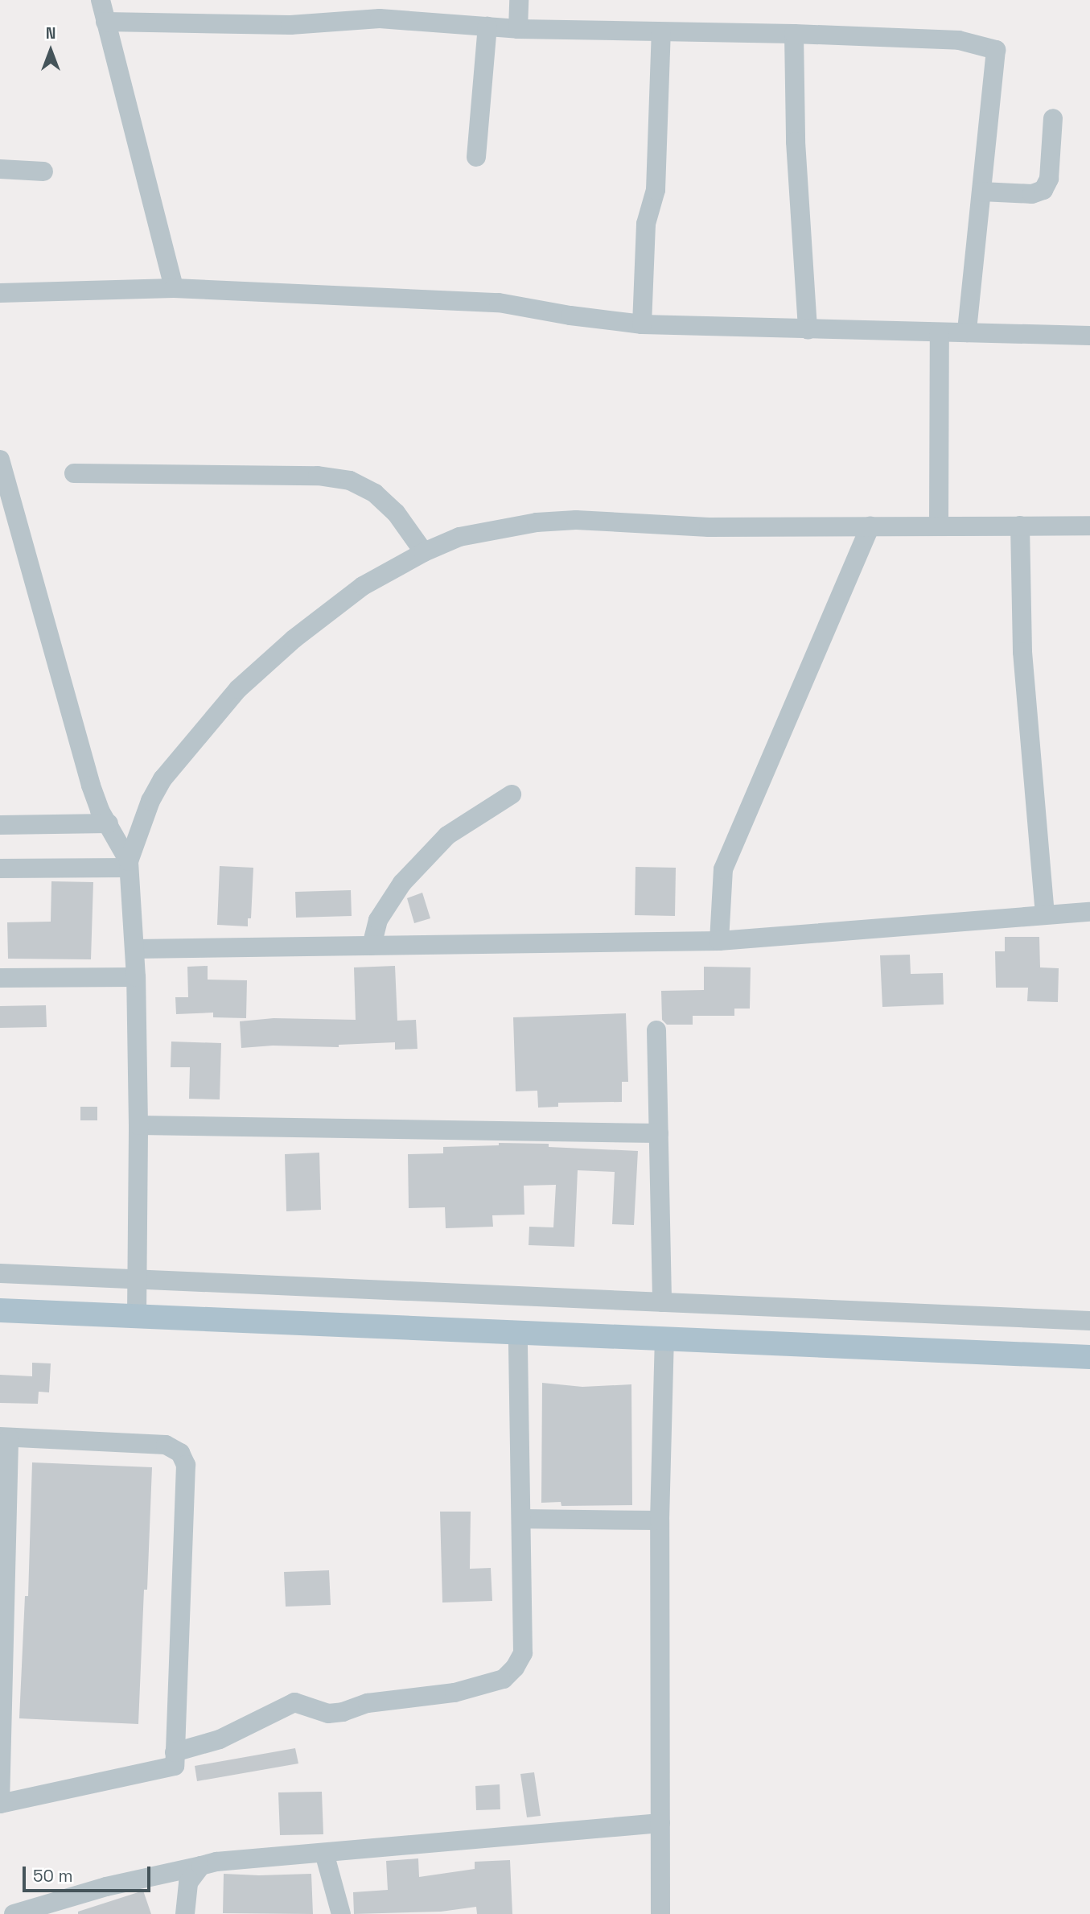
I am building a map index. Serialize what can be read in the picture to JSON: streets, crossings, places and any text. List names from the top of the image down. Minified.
{"scale_bar":"50 m","north":"top"}
